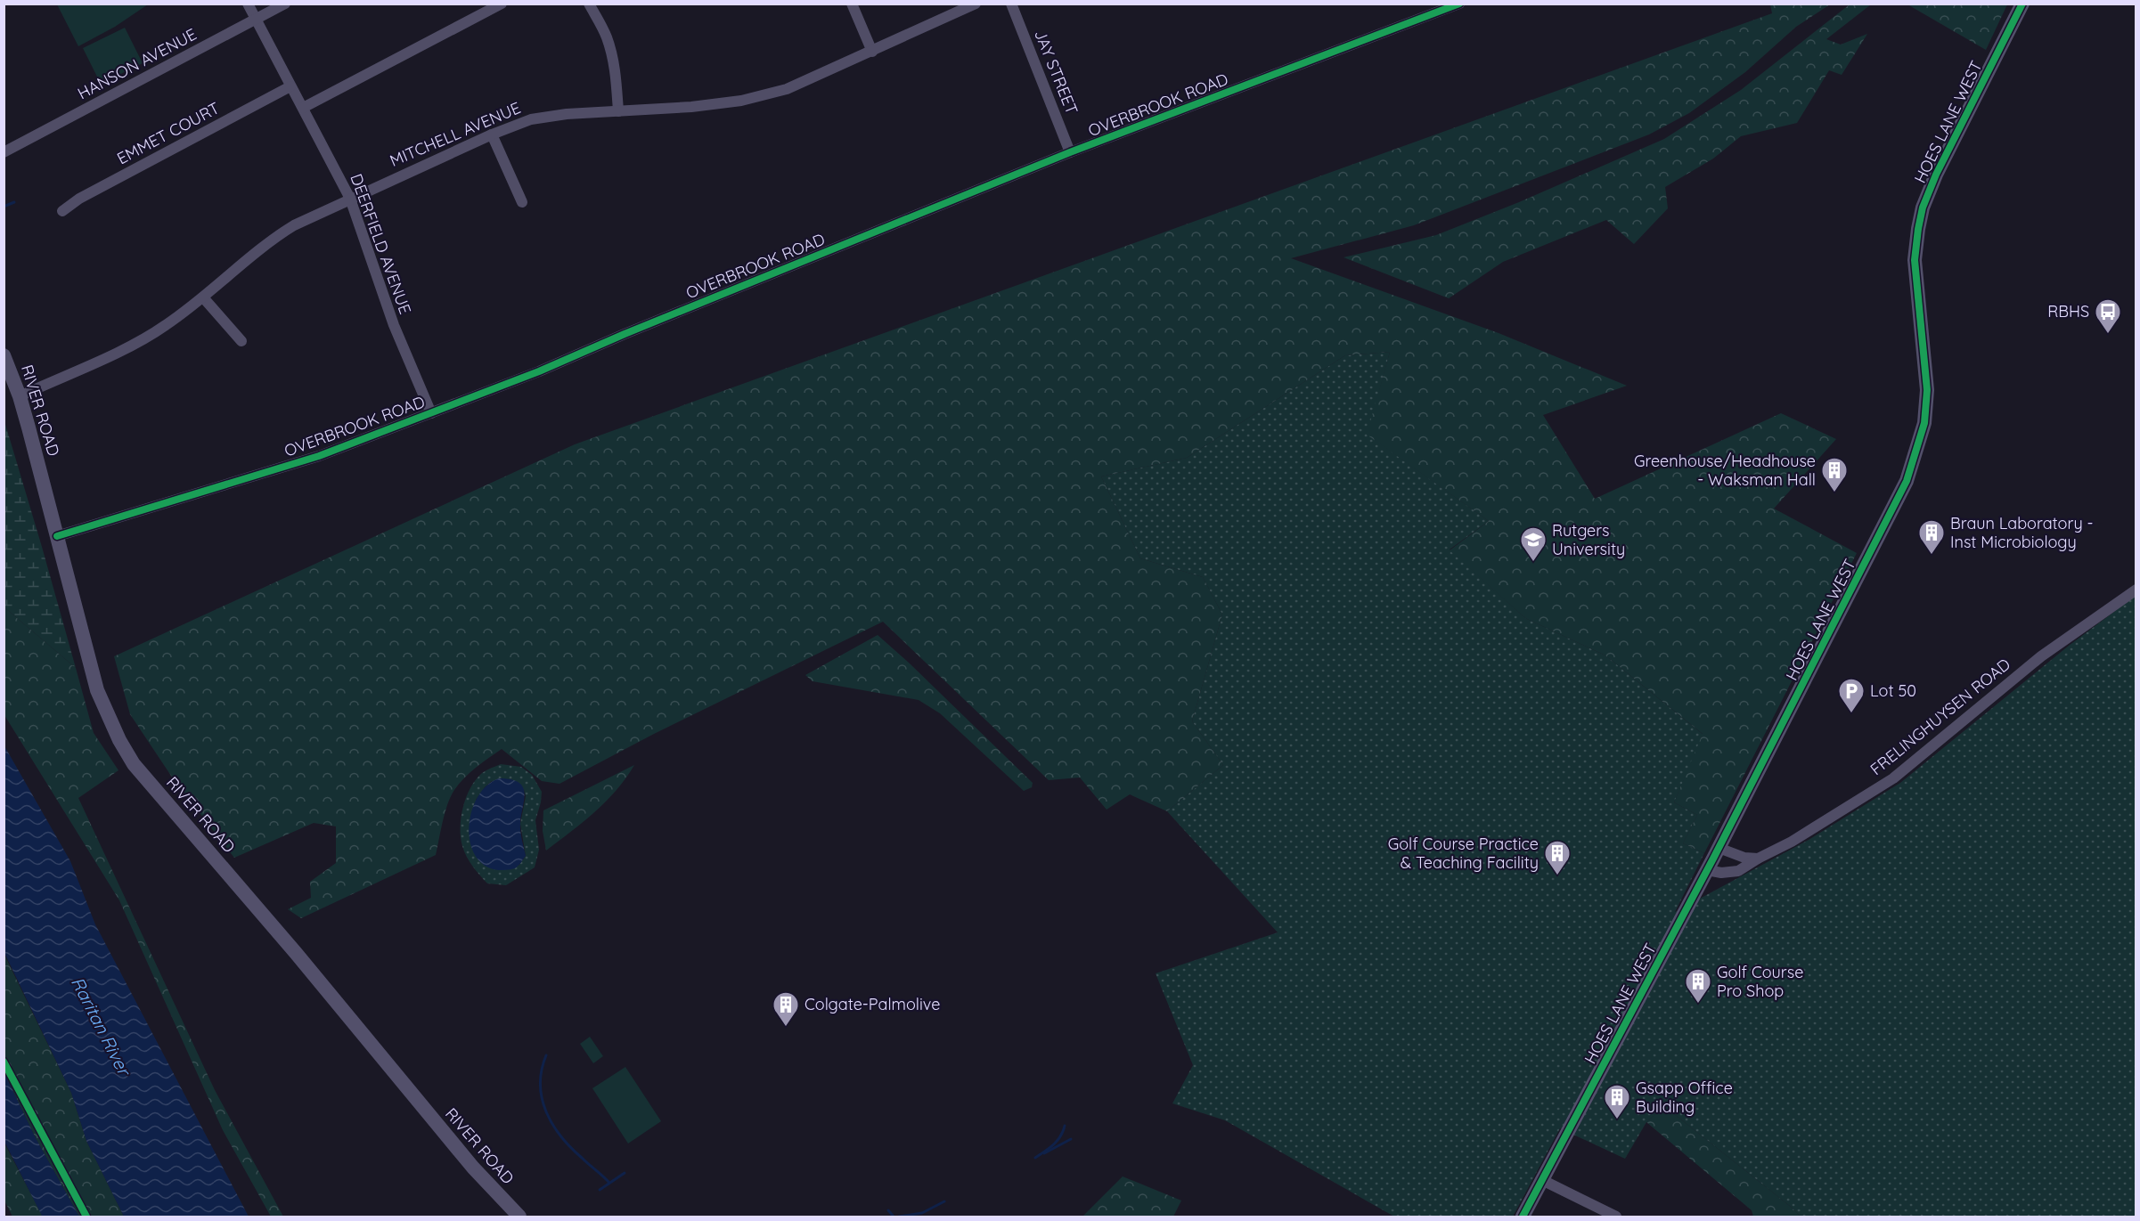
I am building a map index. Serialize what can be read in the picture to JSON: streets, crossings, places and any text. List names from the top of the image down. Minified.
{"streets":{"street":["HANSON AVENUE","JAY STREET","OVERBROOK ROAD","HOES LANE WEST","EMMET COURT","MITCHELL AVENUE","DEERFIELD AVENUE","RIVER ROAD","FRELINGHUYSEN ROAD"]},"crossings":[["HANSON AVENUE","DEERFIELD AVENUE"],["JAY STREET","OVERBROOK ROAD"],["OVERBROOK ROAD","DEERFIELD AVENUE"],["OVERBROOK ROAD","RIVER ROAD"],["HOES LANE WEST","FRELINGHUYSEN ROAD"],["EMMET COURT","DEERFIELD AVENUE"],["MITCHELL AVENUE","DEERFIELD AVENUE"],["MITCHELL AVENUE","RIVER ROAD"]],"water":["Raritan River"],"places":{"bus stop":["RBHS"],"building":["Greenhouse/Headhouse - Waksman Hall","Braun Laboratory - Inst Microbiology","Golf Course Practice & Teaching Facility","Golf Course Pro Shop","Colgate-Palmolive","Gsapp Office Building"],"school or university":["Rutgers University"],"parking":["Lot 50"]}}
